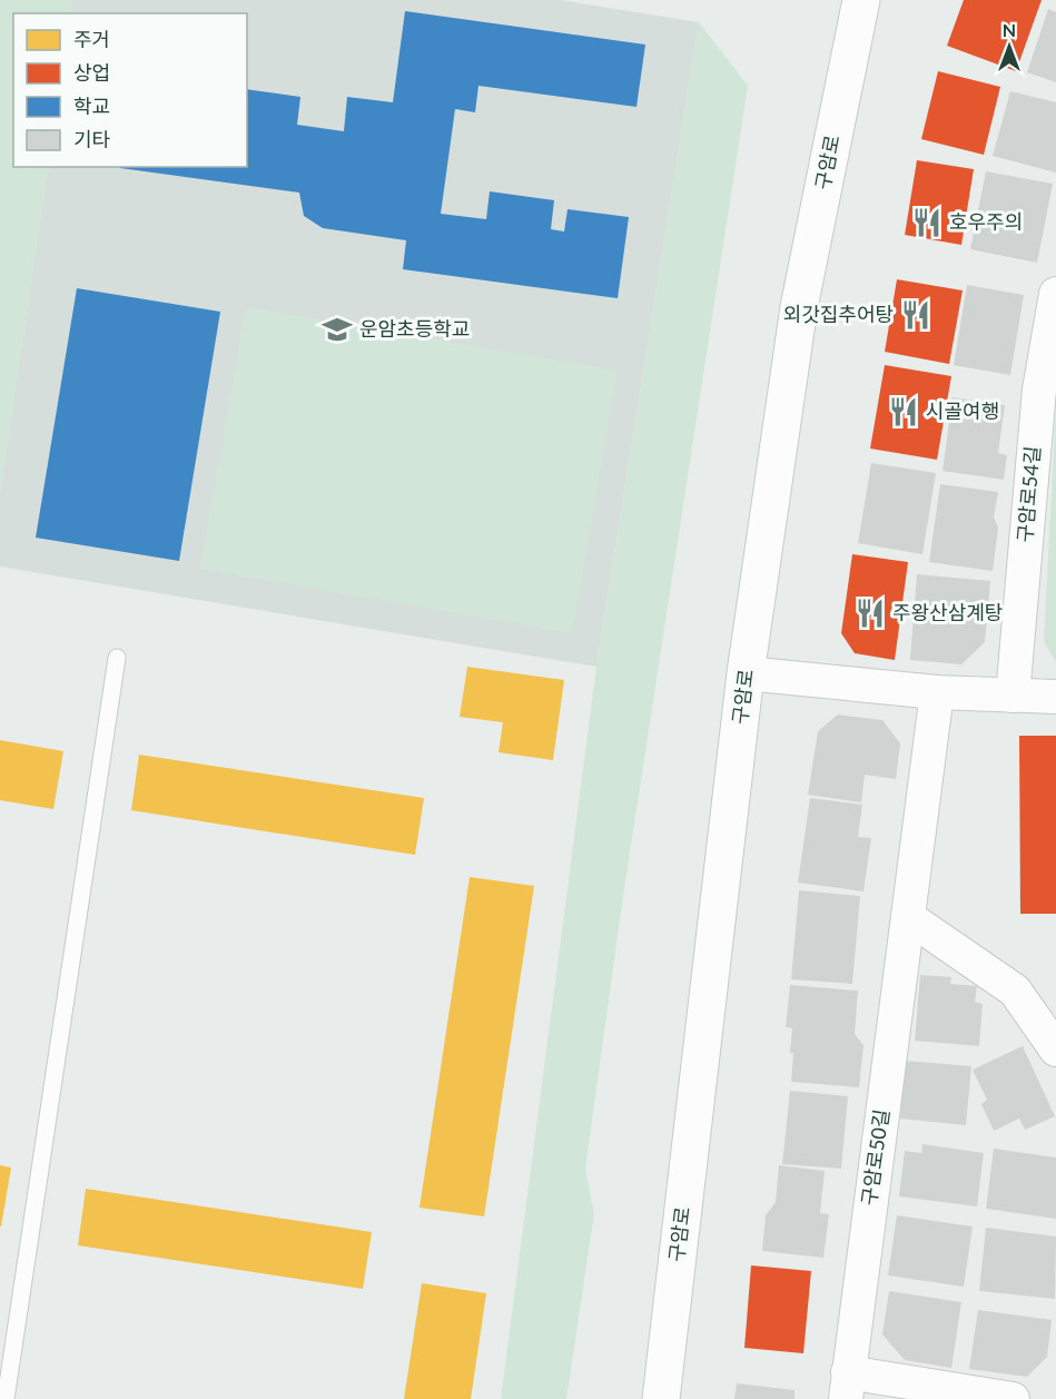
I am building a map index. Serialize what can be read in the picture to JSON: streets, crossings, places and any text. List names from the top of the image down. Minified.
{"streets":{"main road":["구암로"],"street":["구암로54길","구암로50길"]},"places":{"restaurant":["호우주의","외갓집추어탕","시골여행","주왕산삼계탕"],"school or university":["운암초등학교"]},"legend":["주거","상업","학교","기타"],"north":"top"}
